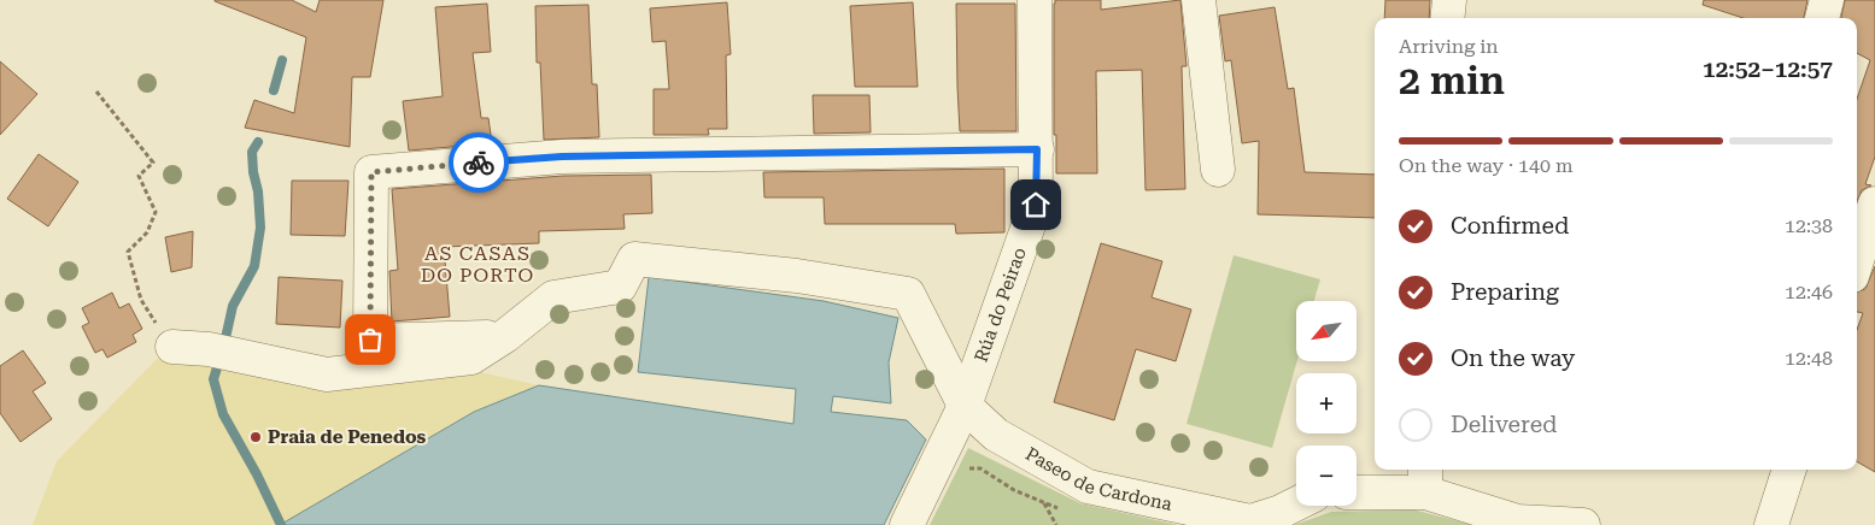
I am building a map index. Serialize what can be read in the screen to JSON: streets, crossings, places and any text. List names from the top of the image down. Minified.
{"streets":{"street":["Rúa do Peirao","Paseo de Cardona"]},"crossings":[["Rúa do Peirao","Paseo de Cardona"]],"districts":["AS CASAS DO PORTO"],"places":["Praia de Penedos"],"north":"bottom left","page":{"heading":["2 min","Arriving in","12:52–12:57"],"bar":"On the way · 140 m","list":[["Confirmed","12:38"],["Preparing","12:46"],["On the way","12:48"],"Delivered"],"map_buttons":["+","−"]}}
